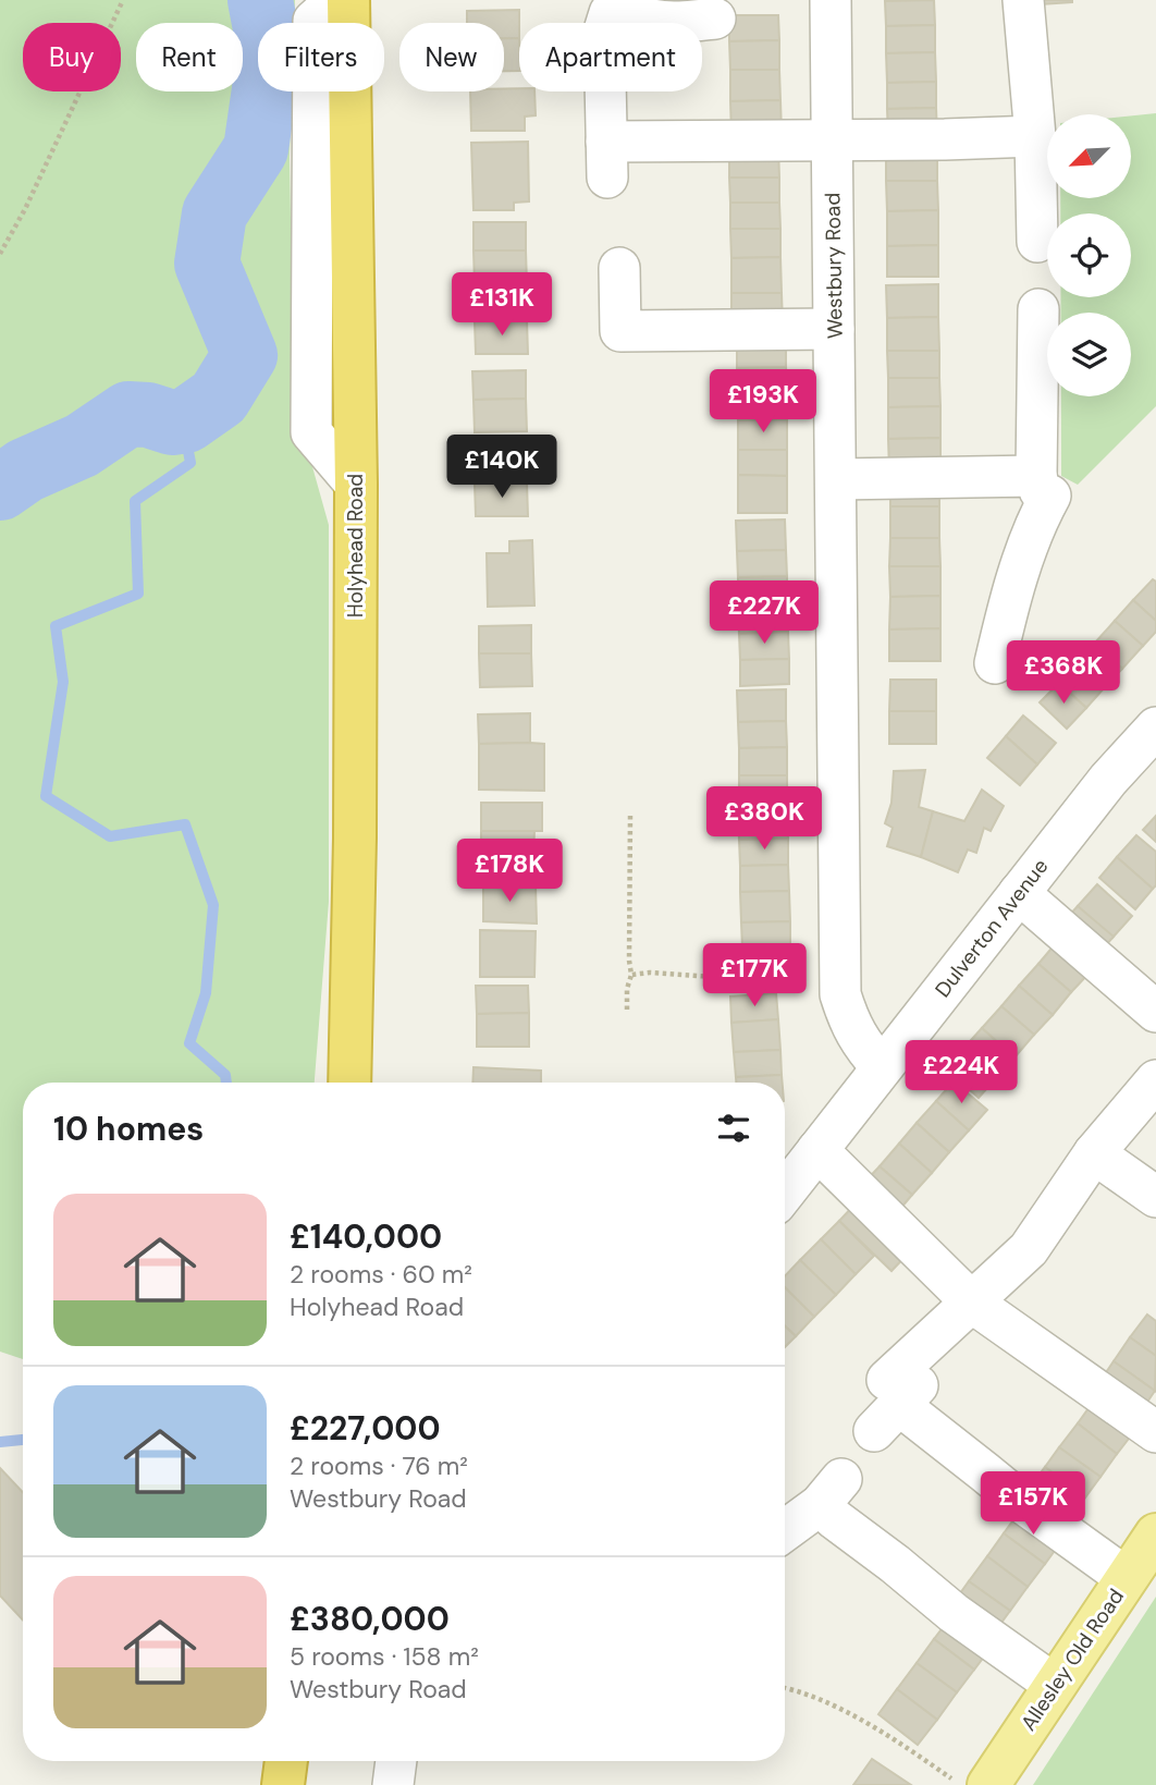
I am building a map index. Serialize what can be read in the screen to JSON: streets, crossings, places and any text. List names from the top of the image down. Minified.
{"streets":{"highway":["Holyhead Road"],"main road":["Allesley Old Road"],"street":["Westbury Road","Dulverton Avenue"]},"crossings":[["Westbury Road","Dulverton Avenue"]],"north":"bottom left","page":{"chip":["Buy","Rent","Filters","New","Apartment"],"price":["£131K","£193K","£140K","£227K","£368K","£380K","£178K","£177K","£224K","£157K"],"heading":"10 homes","list":[{"name":"£140,000","note":"2 rooms · 60 m² · Holyhead Road"},{"name":"£227,000","note":"2 rooms · 76 m² · Westbury Road"},{"name":"£380,000","note":"5 rooms · 158 m² · Westbury Road"}]}}
